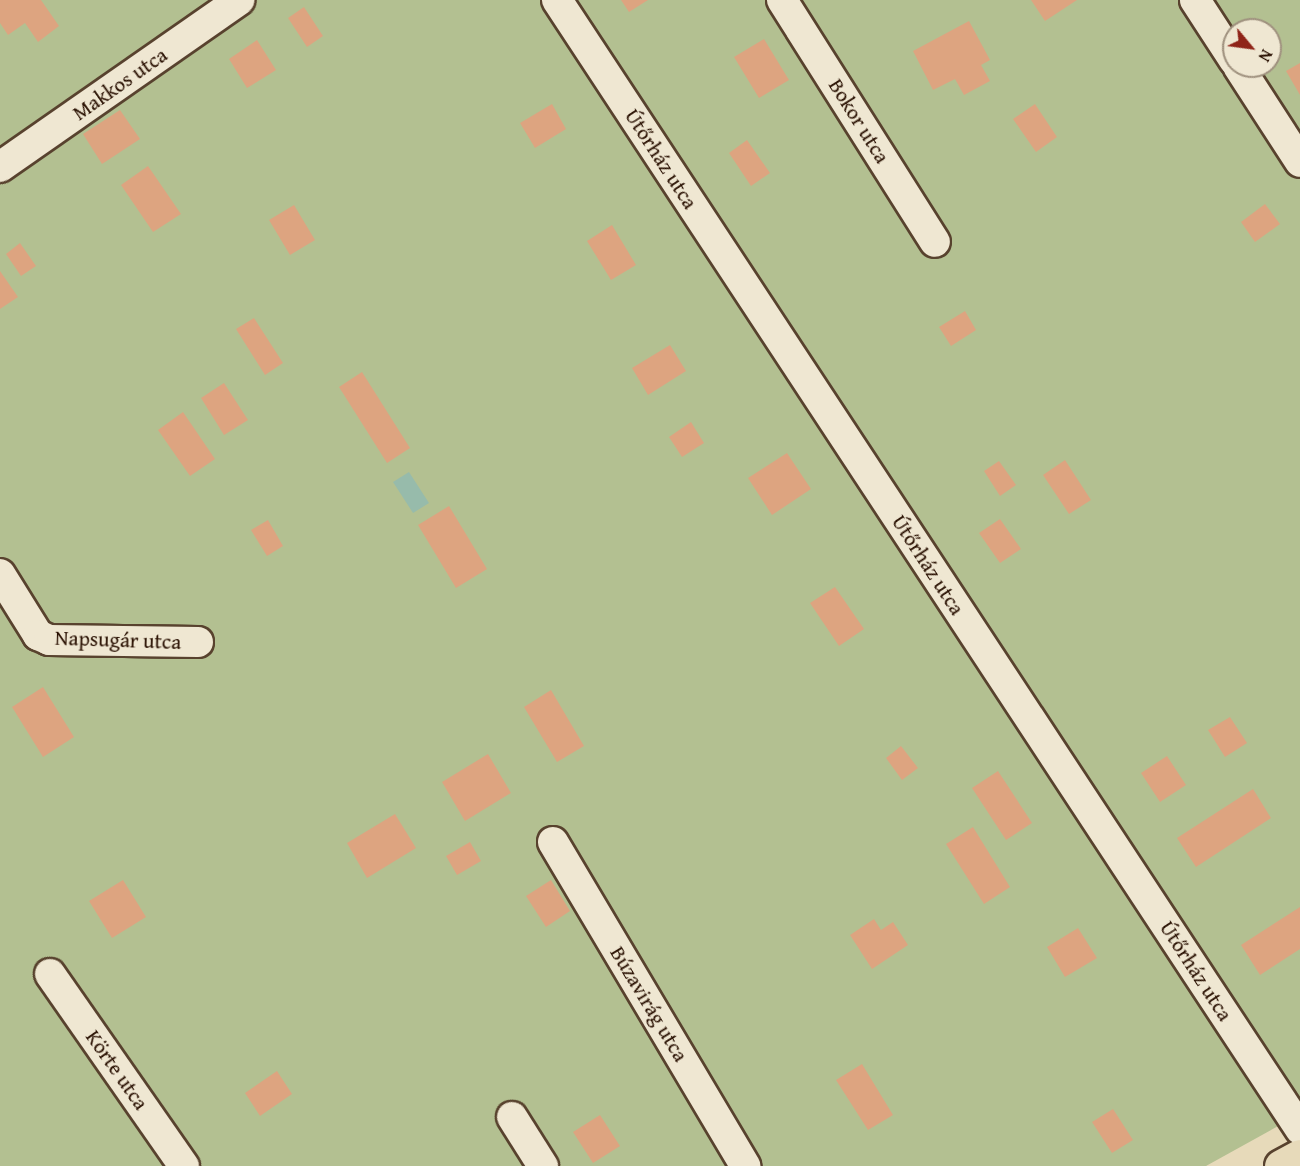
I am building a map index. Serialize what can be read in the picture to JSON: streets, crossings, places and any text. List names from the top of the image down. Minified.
{"streets":{"street":["Makkos utca","Bokor utca","Útőrház utca","Napsugár utca","Búzavirág utca","Körte utca"]},"north":"bottom right"}
